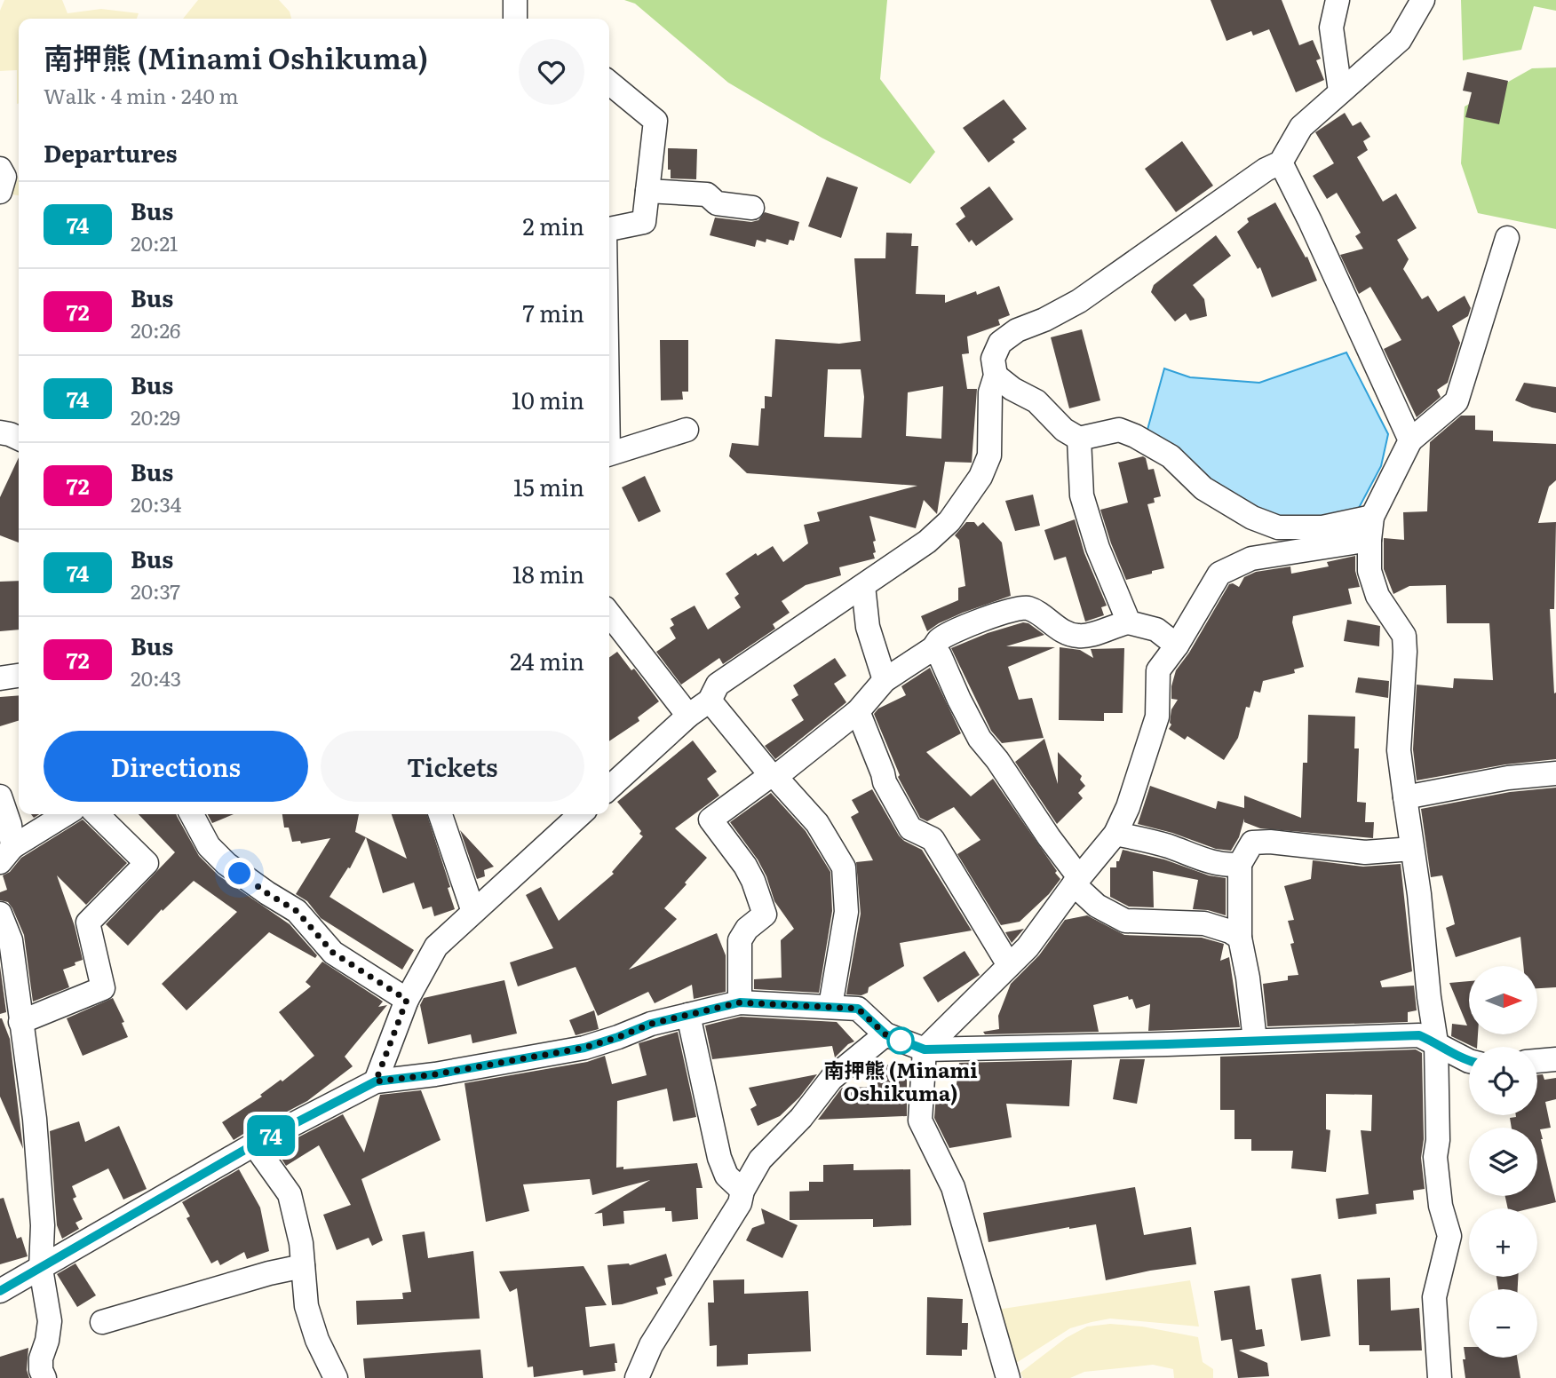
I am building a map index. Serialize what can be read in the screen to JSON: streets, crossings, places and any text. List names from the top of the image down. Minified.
{"places":["南押熊 (Minami Oshikuma)"],"lines":["bus line 74"],"north":"right","page":{"on_map":"74","heading":[["南押熊 (Minami Oshikuma)","Walk · 4 min · 240 m"],"Departures"],"list":[{"mark":"74","name":"Bus","note":"20:21","value":"2 min"},{"mark":"72","name":"Bus","note":"20:26","value":"7 min"},{"mark":"74","name":"Bus","note":"20:29","value":"10 min"},{"mark":"72","name":"Bus","note":"20:34","value":"15 min"},{"mark":"74","name":"Bus","note":"20:37","value":"18 min"},{"mark":"72","name":"Bus","note":"20:43","value":"24 min"}],"buttons":["Directions","Tickets"],"map_buttons":["+","−"]}}
